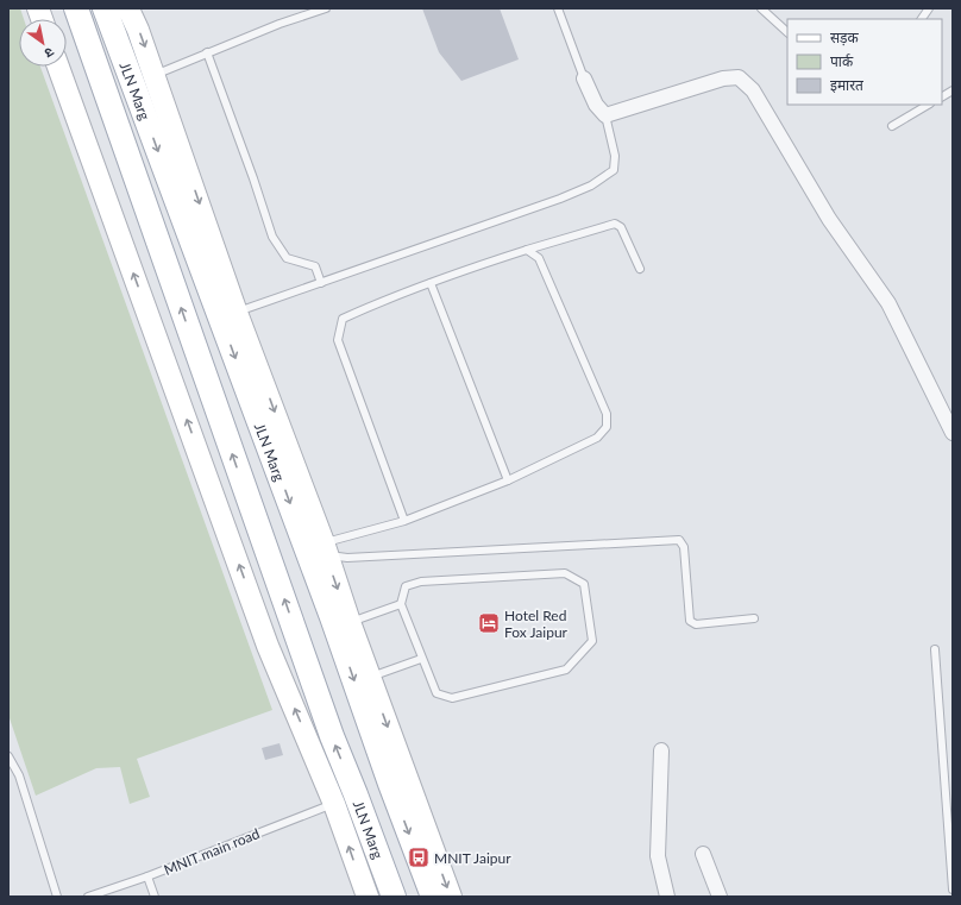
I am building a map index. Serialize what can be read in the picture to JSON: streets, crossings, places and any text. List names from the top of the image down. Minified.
{"streets":{"main road":["JLN Marg"],"lane":["MNIT main road"]},"crossings":[["JLN Marg","MNIT main road"]],"places":{"hotel":["Hotel Red Fox Jaipur"],"bus stop":["MNIT Jaipur"]},"legend":["सड़क","पार्क","इमारत"],"north":"bottom right"}
